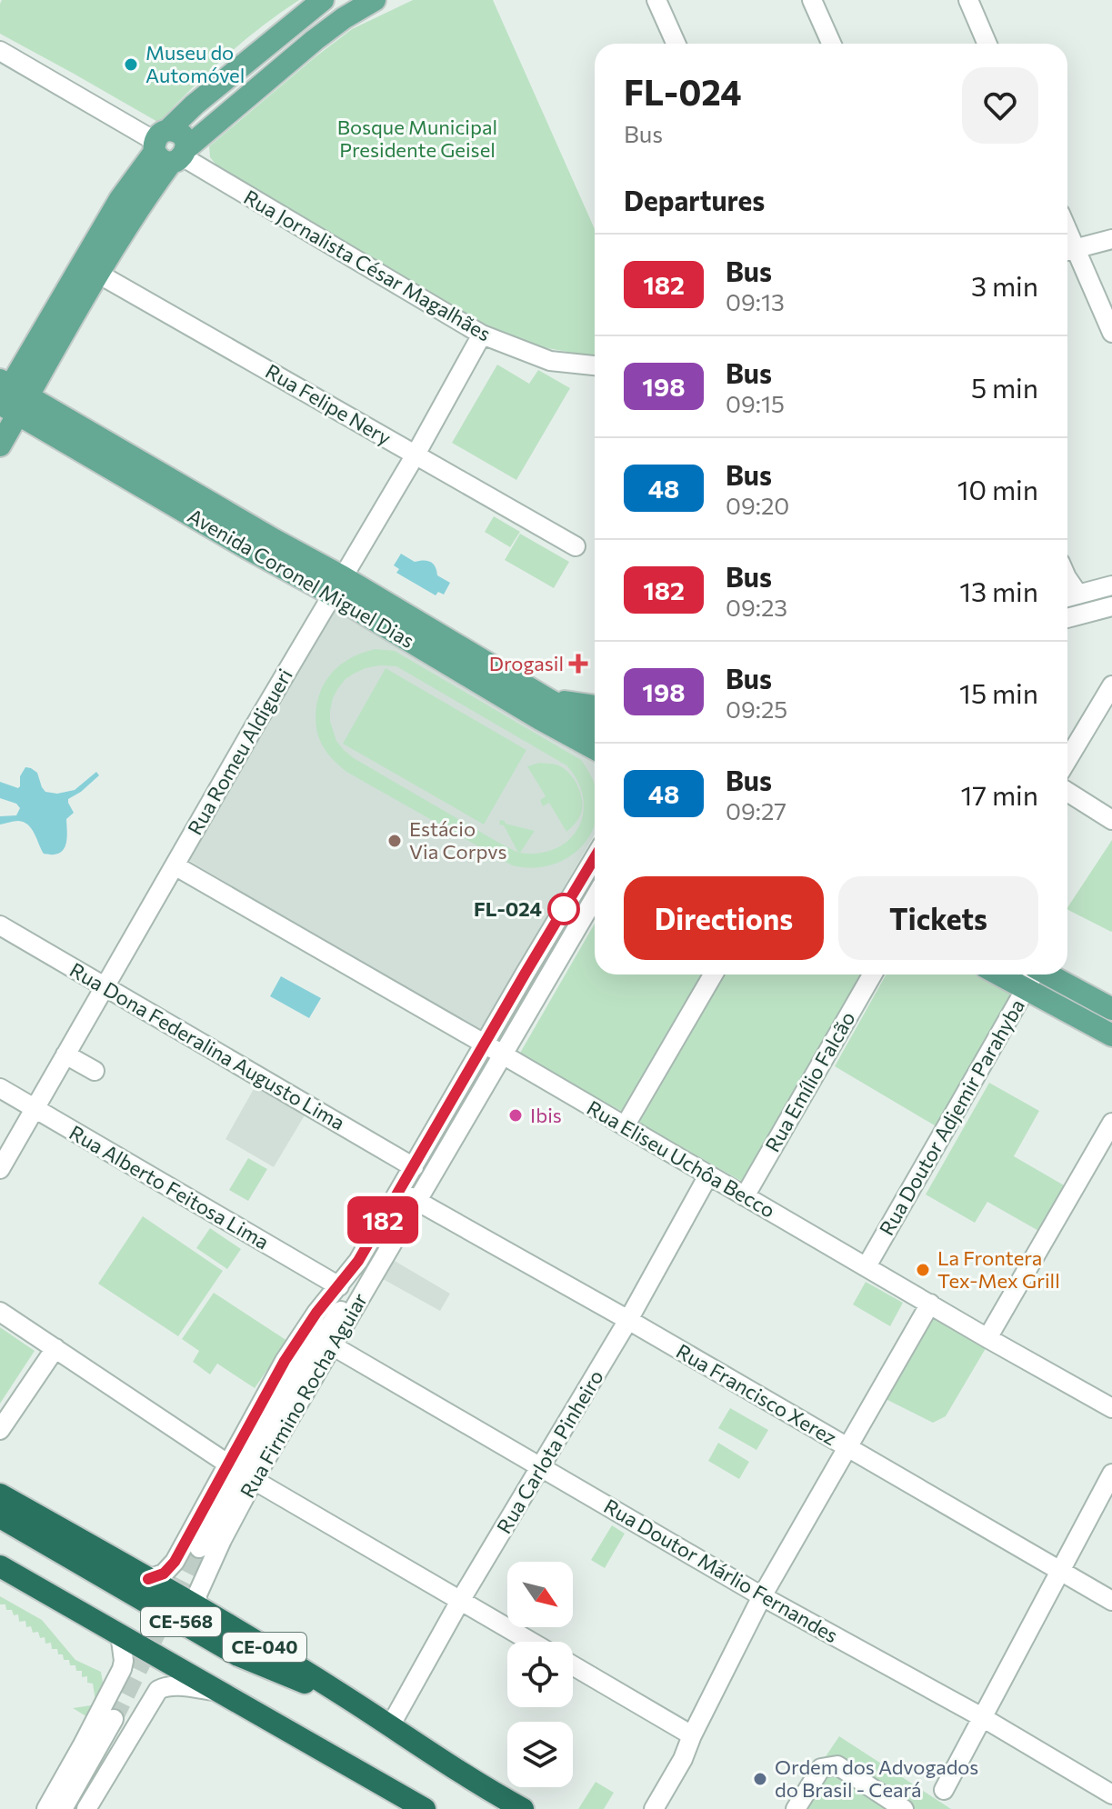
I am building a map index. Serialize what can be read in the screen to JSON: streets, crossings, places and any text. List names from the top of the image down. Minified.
{"streets":{"highway":["CE-568","CE-040"],"main road":["Avenida Coronel Miguel Dias"],"street":["Rua Jornalista César Magalhães","Rua Felipe Nery","Rua Romeu Aldigueri","Rua Dona Federalina Augusto Lima","Rua Emílio Falcão","Rua Doutor Adjemir Parahyba","Rua Eliseu Uchôa Becco","Rua Alberto Feitosa Lima","Rua Francisco Xerez","Rua Firmino Rocha Aguiar","Rua Carlota Pinheiro","Rua Doutor Márlio Fernandes"]},"crossings":[["Rua Jornalista César Magalhães","Rua Romeu Aldigueri"],["Rua Felipe Nery","Rua Romeu Aldigueri"],["Avenida Coronel Miguel Dias","Rua Romeu Aldigueri"],["Rua Romeu Aldigueri","Rua Dona Federalina Augusto Lima"],["Rua Romeu Aldigueri","Rua Eliseu Uchôa Becco"],["Rua Romeu Aldigueri","Rua Alberto Feitosa Lima"],["Rua Dona Federalina Augusto Lima","Rua Firmino Rocha Aguiar"],["Rua Emílio Falcão","Rua Eliseu Uchôa Becco"],["Rua Doutor Adjemir Parahyba","Rua Eliseu Uchôa Becco"],["Rua Eliseu Uchôa Becco","Rua Firmino Rocha Aguiar"],["Rua Eliseu Uchôa Becco","Rua Carlota Pinheiro"],["Rua Alberto Feitosa Lima","Rua Firmino Rocha Aguiar"],["Rua Francisco Xerez","Rua Firmino Rocha Aguiar"],["Rua Francisco Xerez","Rua Carlota Pinheiro"],["Rua Firmino Rocha Aguiar","Rua Doutor Márlio Fernandes"],["Rua Firmino Rocha Aguiar","CE-040"],["Rua Carlota Pinheiro","Rua Doutor Márlio Fernandes"],["Rua Carlota Pinheiro","CE-040"],["CE-568","CE-040"]],"parks":["Bosque Municipal Presidente Geisel"],"places":{"other":["Museu do Automóvel","Estácio Via Corpvs","FL-024","Ibis","La Frontera Tex-Mex Grill","Ordem dos Advogados do Brasil - Ceará"],"health":["Drogasil"]},"lines":["bus line 182"],"north":"bottom right","page":{"on_map":"182","heading":[["FL-024","Bus"],"Departures"],"list":[{"mark":"182","name":"Bus","note":"09:13","value":"3 min"},{"mark":"198","name":"Bus","note":"09:15","value":"5 min"},{"mark":"48","name":"Bus","note":"09:20","value":"10 min"},{"mark":"182","name":"Bus","note":"09:23","value":"13 min"},{"mark":"198","name":"Bus","note":"09:25","value":"15 min"},{"mark":"48","name":"Bus","note":"09:27","value":"17 min"}],"buttons":["Directions","Tickets"]}}
